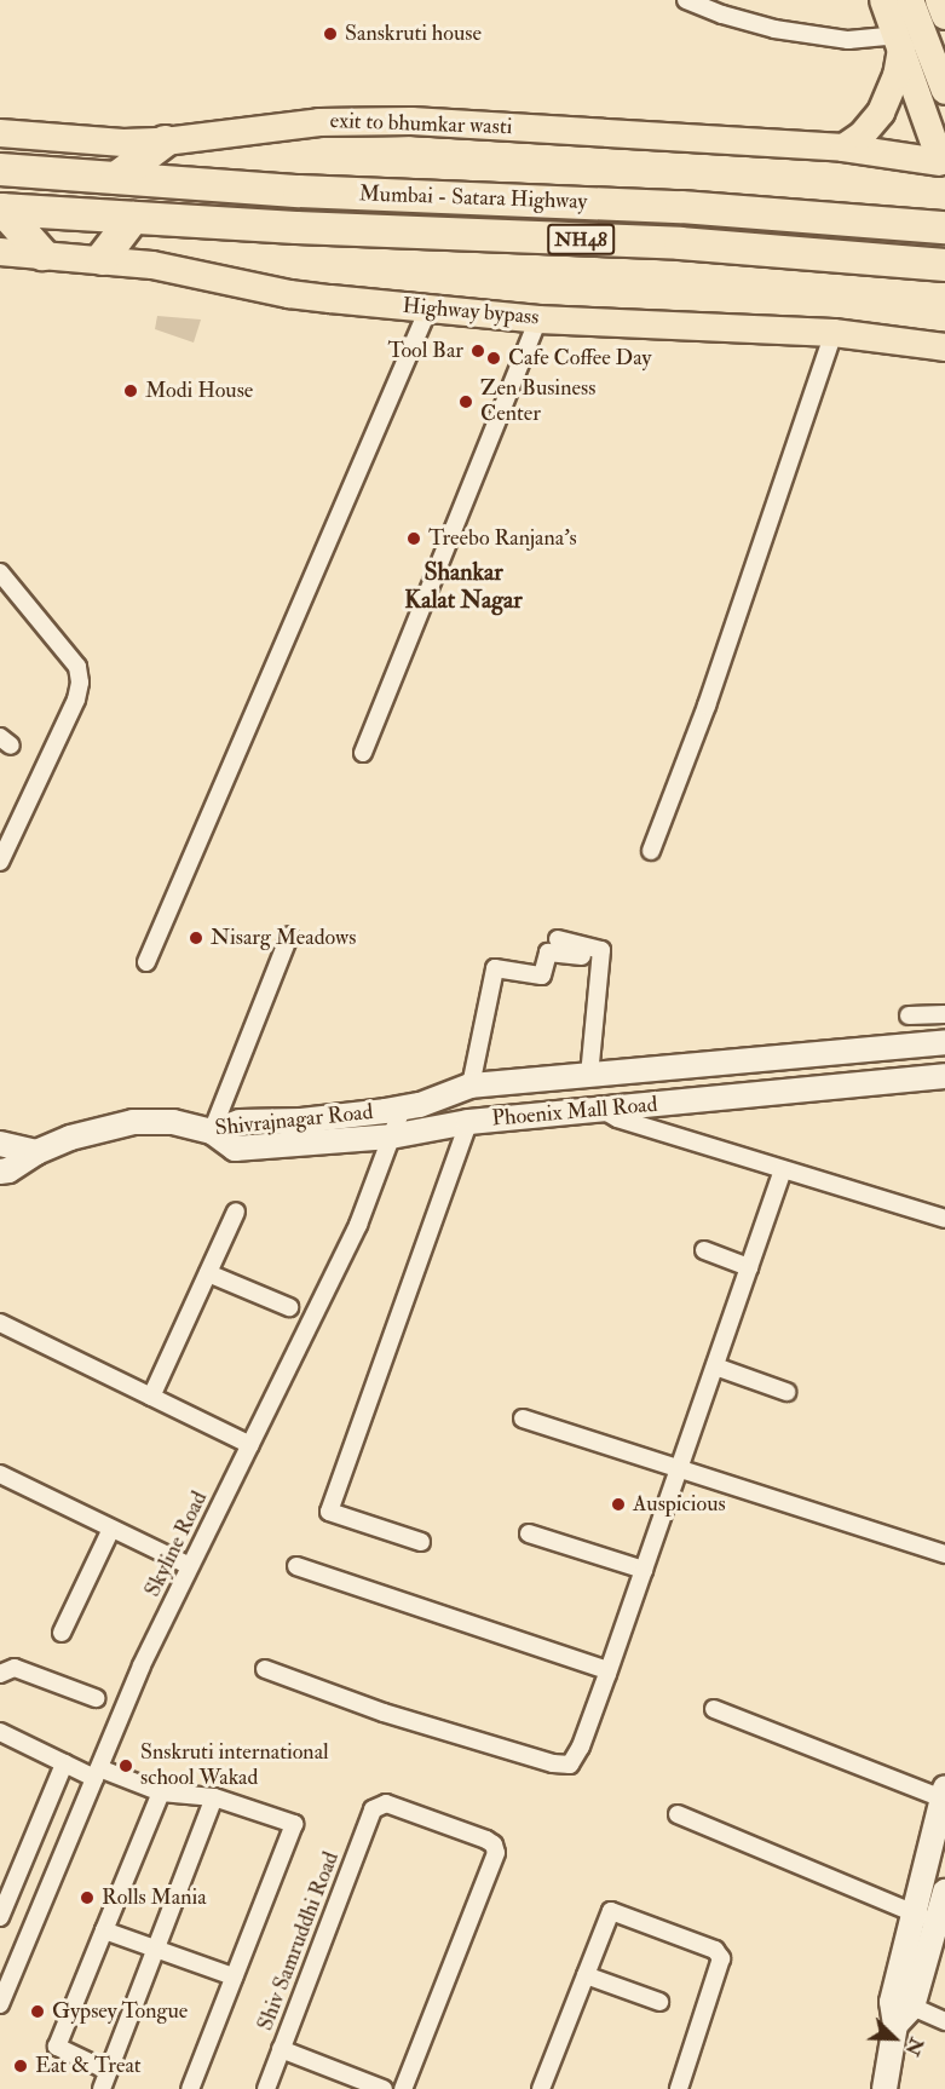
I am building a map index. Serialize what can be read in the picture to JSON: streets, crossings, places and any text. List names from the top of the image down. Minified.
{"streets":{"highway":["Mumbai - Satara Highway","NH48"],"main road":["exit to bhumkar wasti","Highway bypass"],"street":["Phoenix Mall Road","Shivrajnagar Road","Skyline Road","Shiv Samruddhi Road"]},"crossings":[["Phoenix Mall Road","Shivrajnagar Road"],["Phoenix Mall Road","Skyline Road"],["Shivrajnagar Road","Skyline Road"]],"districts":["Shankar Kalat Nagar"],"places":["Sanskruti house","Tool Bar","Cafe Coffee Day","Modi House","Zen Business Center","Treebo Ranjana's","Nisarg Meadows","Auspicious","Snskruti international school Wakad","Rolls Mania","Gypsey Tongue","Eat & Treat"],"north":"bottom right"}
